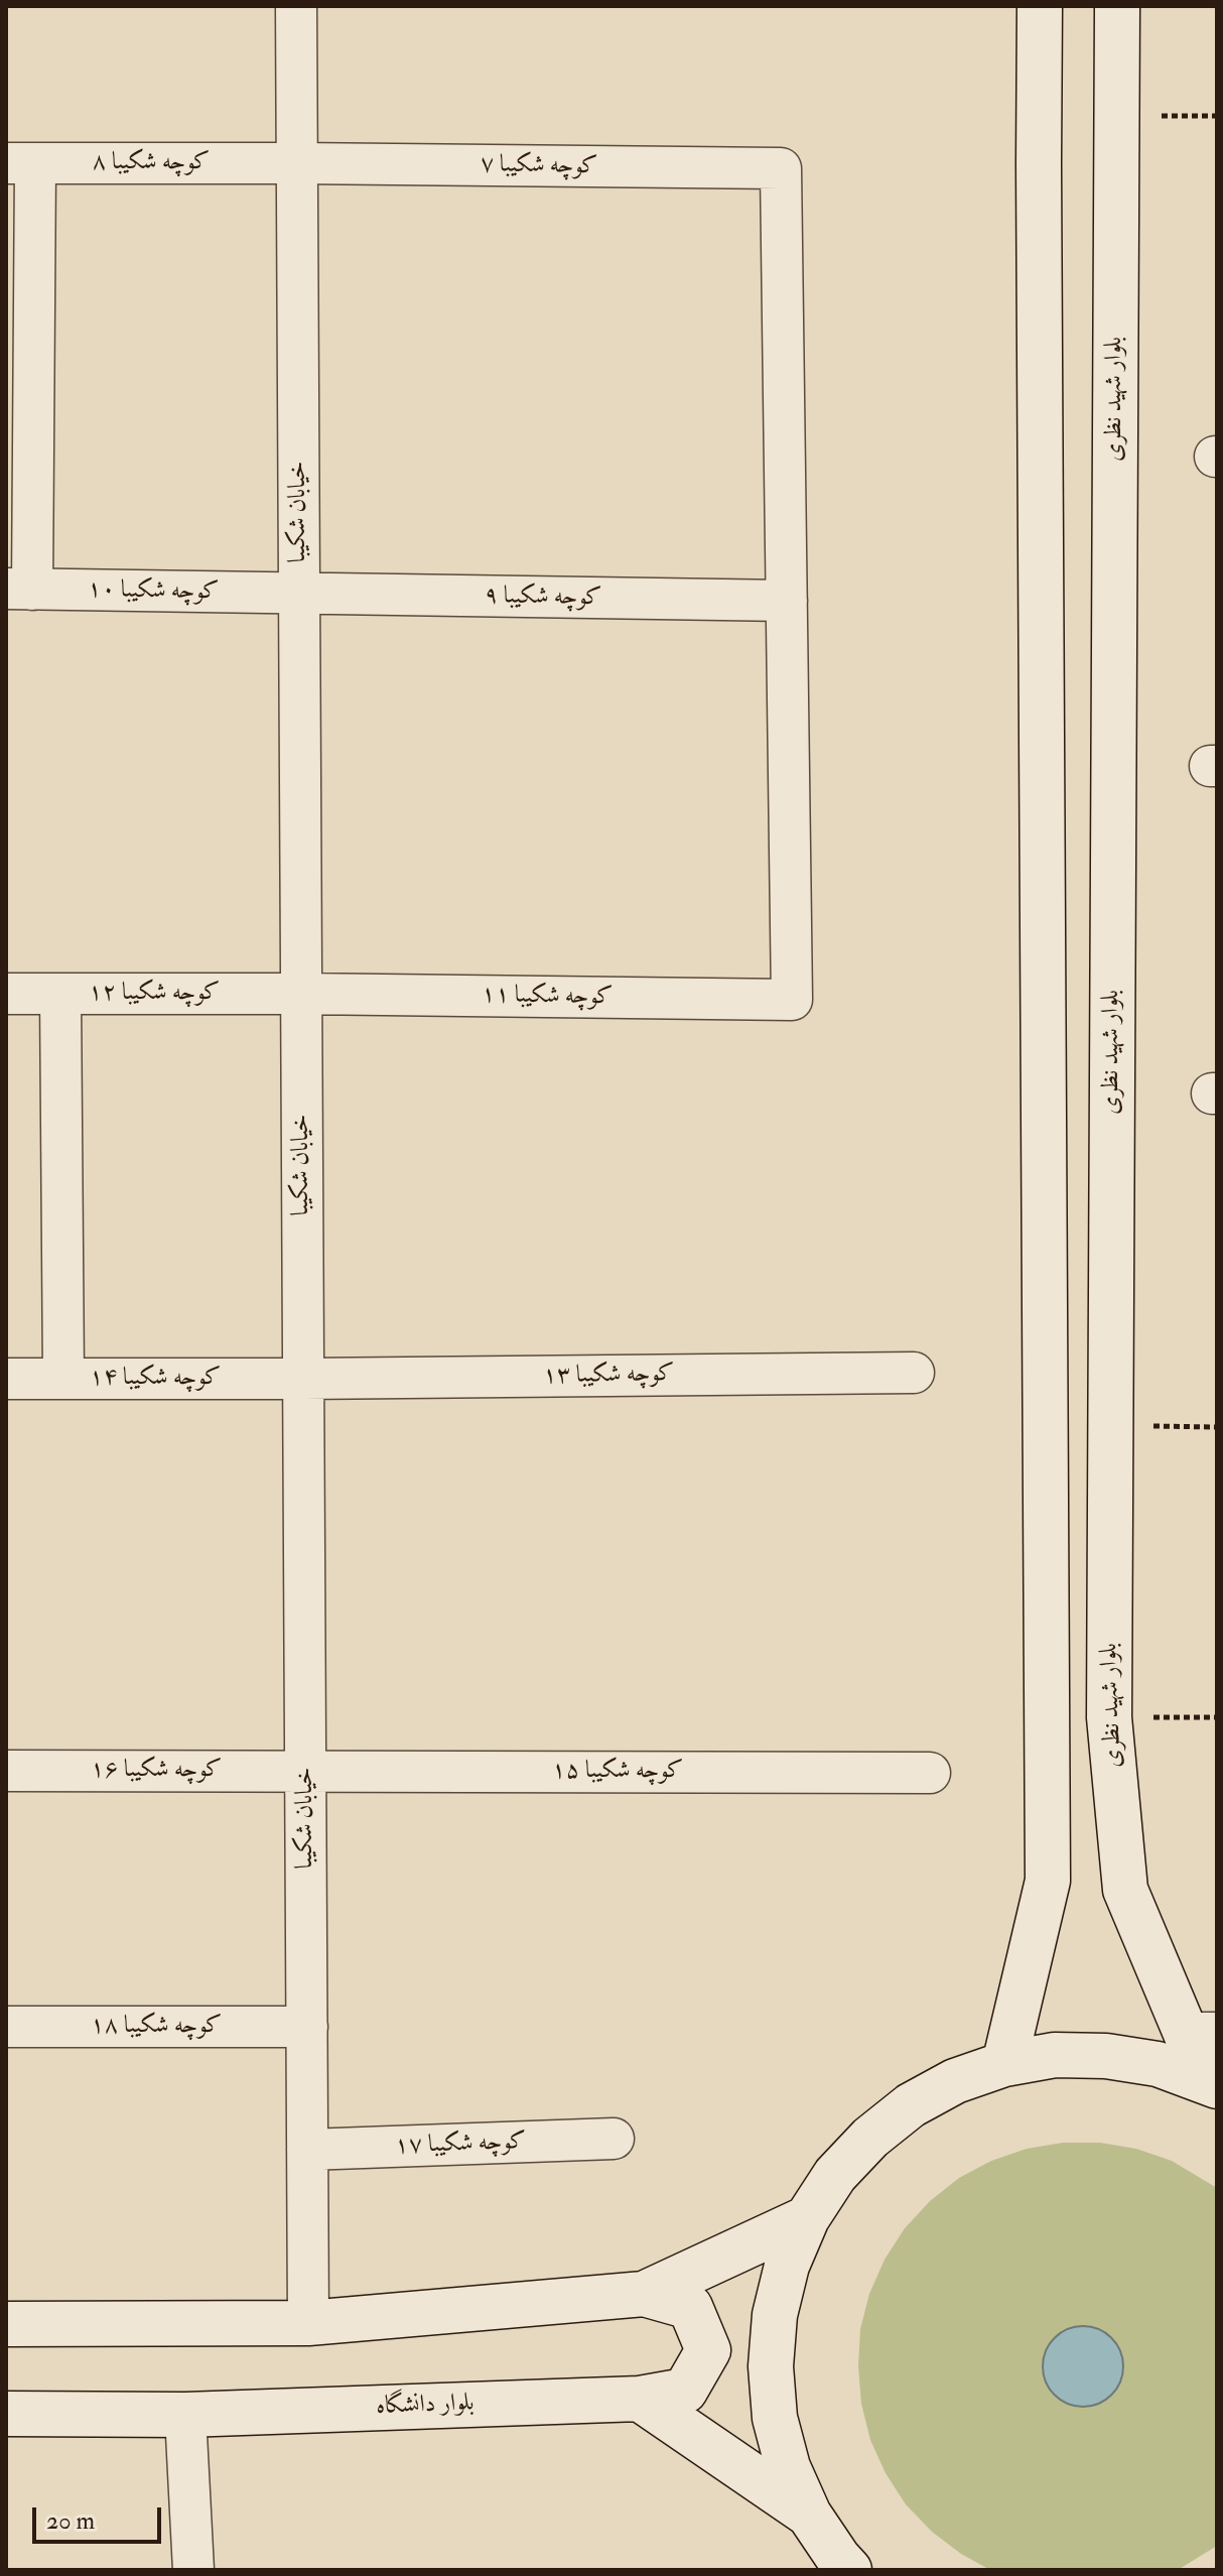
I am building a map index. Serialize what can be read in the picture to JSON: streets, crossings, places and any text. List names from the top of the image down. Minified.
{"streets":{"main road":["بلوار شهید نظری","بلوار دانشگاه"],"street":["کوچه شکیبا ۸","کوچه شکیبا ۷","خیابان شکیبا","کوچه شکیبا ۱۰","کوچه شکیبا ۹","کوچه شکیبا ۱۲","کوچه شکیبا ۱۱","کوچه شکیبا ۱۳","کوچه شکیبا ۱۴","کوچه شکیبا ۱۶","کوچه شکیبا ۱۵","کوچه شکیبا ۱۸","کوچه شکیبا ۱۷"]},"crossings":[["کوچه شکیبا ۸","کوچه شکیبا ۷"],["کوچه شکیبا ۸","خیابان شکیبا"],["کوچه شکیبا ۷","خیابان شکیبا"],["کوچه شکیبا ۷","کوچه شکیبا ۹"],["کوچه شکیبا ۷","کوچه شکیبا ۱۱"],["خیابان شکیبا","کوچه شکیبا ۱۰"],["خیابان شکیبا","کوچه شکیبا ۹"],["خیابان شکیبا","کوچه شکیبا ۱۲"],["خیابان شکیبا","کوچه شکیبا ۱۱"],["خیابان شکیبا","کوچه شکیبا ۱۳"],["خیابان شکیبا","کوچه شکیبا ۱۴"],["خیابان شکیبا","کوچه شکیبا ۱۶"],["خیابان شکیبا","کوچه شکیبا ۱۵"],["خیابان شکیبا","کوچه شکیبا ۱۸"],["خیابان شکیبا","کوچه شکیبا ۱۷"],["کوچه شکیبا ۱۰","کوچه شکیبا ۹"],["کوچه شکیبا ۹","کوچه شکیبا ۱۱"],["کوچه شکیبا ۱۲","کوچه شکیبا ۱۱"],["کوچه شکیبا ۱۳","کوچه شکیبا ۱۴"],["کوچه شکیبا ۱۶","کوچه شکیبا ۱۵"]],"scale_bar":"20 m"}
